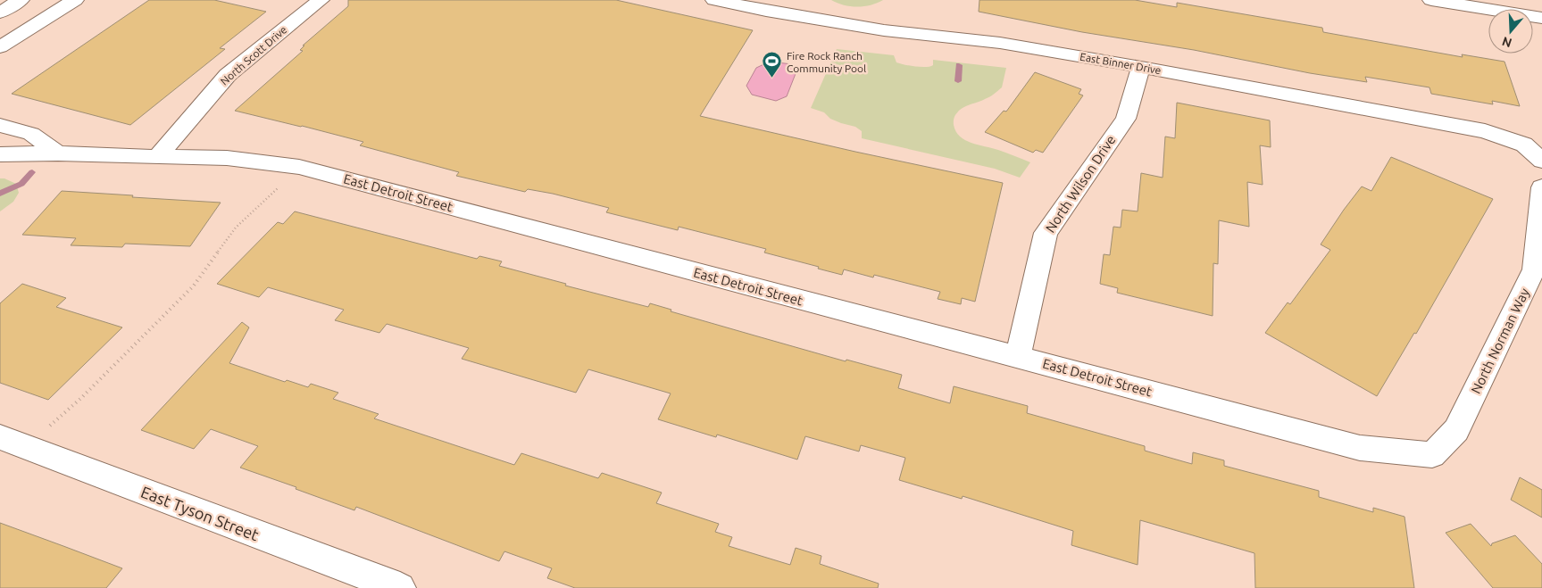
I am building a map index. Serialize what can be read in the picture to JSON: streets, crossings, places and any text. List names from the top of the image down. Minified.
{"streets":{"street":["North Scott Drive","East Binner Drive","North Wilson Drive","East Detroit Street","North Norman Way","East Tyson Street"]},"crossings":[["North Scott Drive","East Detroit Street"],["East Binner Drive","North Wilson Drive"],["North Wilson Drive","East Detroit Street"],["East Detroit Street","North Norman Way"]],"places":{"sports":["Fire Rock Ranch Community Pool"]},"north":"bottom"}
